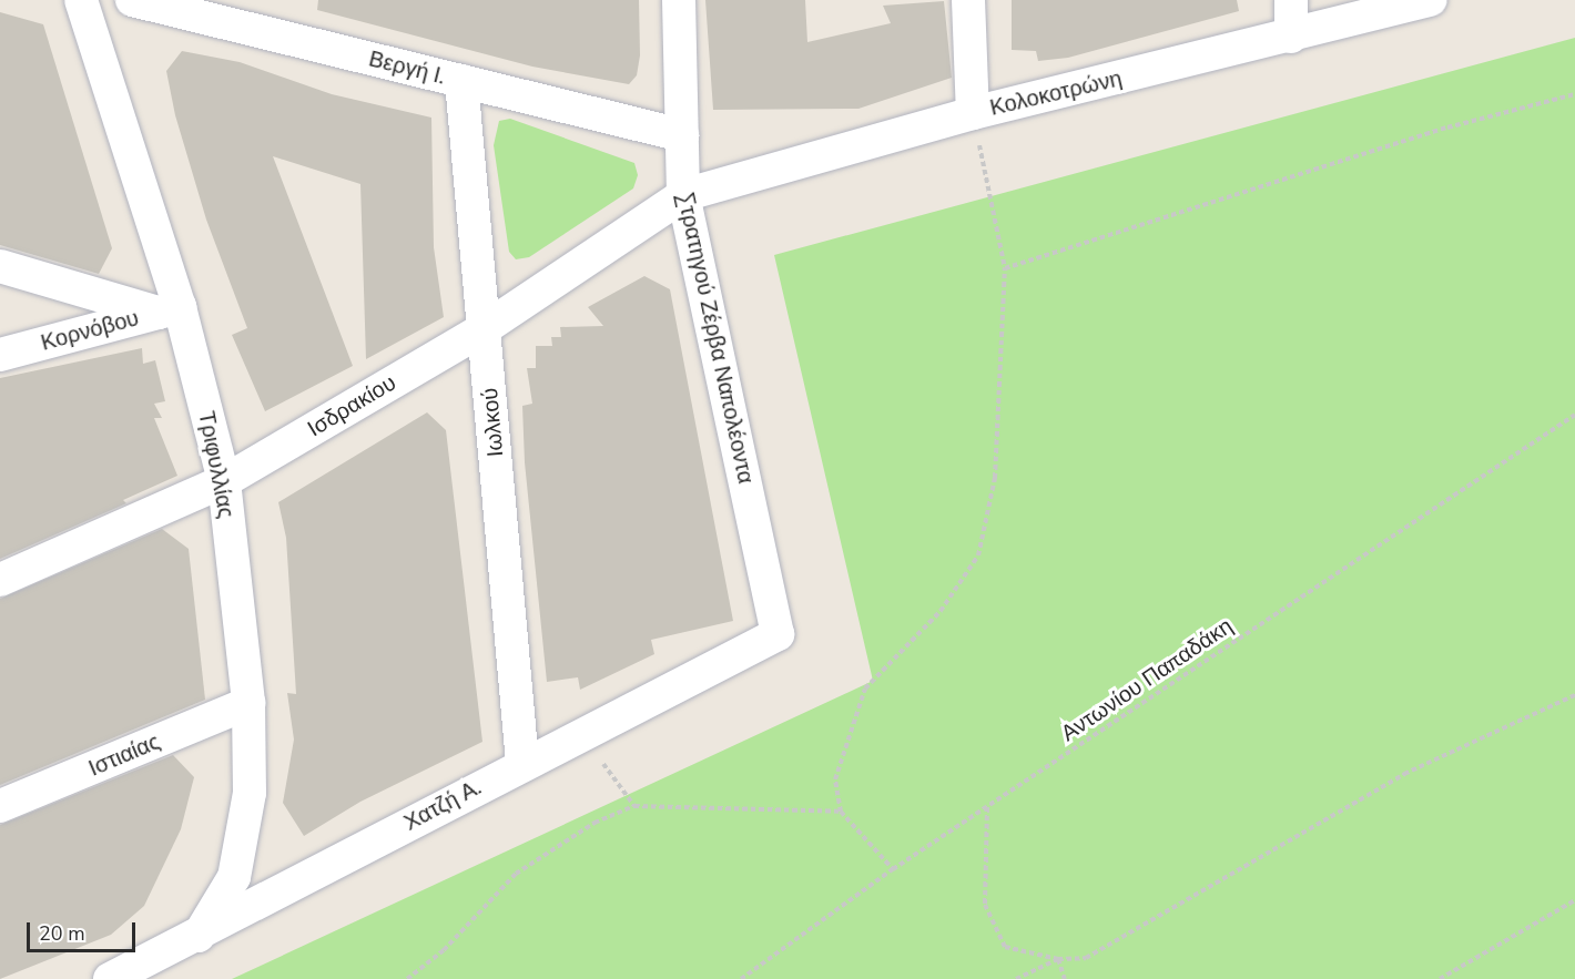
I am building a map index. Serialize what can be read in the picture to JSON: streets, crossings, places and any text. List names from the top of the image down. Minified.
{"streets":{"street":["Βεργή Ι.","Κολοκοτρώνη","Κορνόβου","Στρατηγού Ζέρβα Ναπολέοντα","Ισδρακίου","Ιωλκού","Τριφυλλίας","Ιστιαίας","Χατζή Α."],"path":["Αντωνίου Παπαδάκη"]},"crossings":[["Βεργή Ι.","Στρατηγού Ζέρβα Ναπολέοντα"],["Βεργή Ι.","Ιωλκού"],["Κολοκοτρώνη","Στρατηγού Ζέρβα Ναπολέοντα"],["Κολοκοτρώνη","Ισδρακίου"],["Κορνόβου","Τριφυλλίας"],["Στρατηγού Ζέρβα Ναπολέοντα","Ισδρακίου"],["Στρατηγού Ζέρβα Ναπολέοντα","Χατζή Α."],["Ισδρακίου","Ιωλκού"],["Ισδρακίου","Τριφυλλίας"],["Ιωλκού","Χατζή Α."],["Τριφυλλίας","Ιστιαίας"],["Τριφυλλίας","Χατζή Α."]],"scale_bar":"20 m"}
